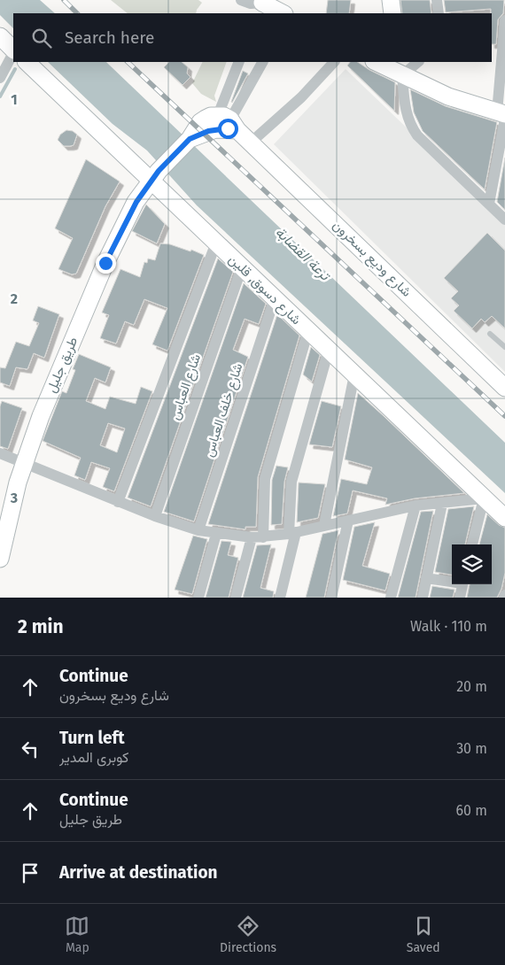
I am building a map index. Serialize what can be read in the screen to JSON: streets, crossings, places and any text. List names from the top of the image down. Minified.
{"streets":{"main road":["شارع وديع بسخرون","شارع دسوق, قلين","طريق جليل"],"street":["شارع العباس","شارع خلف العباس"]},"crossings":[["شارع دسوق, قلين","طريق جليل"],["شارع دسوق, قلين","شارع العباس"],["شارع دسوق, قلين","شارع خلف العباس"]],"water":["ترعة القضابة"],"page":{"search":"Search here","heading":["2 min","Walk · 110 m"],"list":[["Continue","شارع وديع بسخرون","20 m"],["Turn left","كوبرى المدير","30 m"],["Continue","طريق جليل","60 m"],"Arrive at destination"],"nav":["Map","Directions","Saved"]},"grid":{"rows":["1","2","3"]}}
